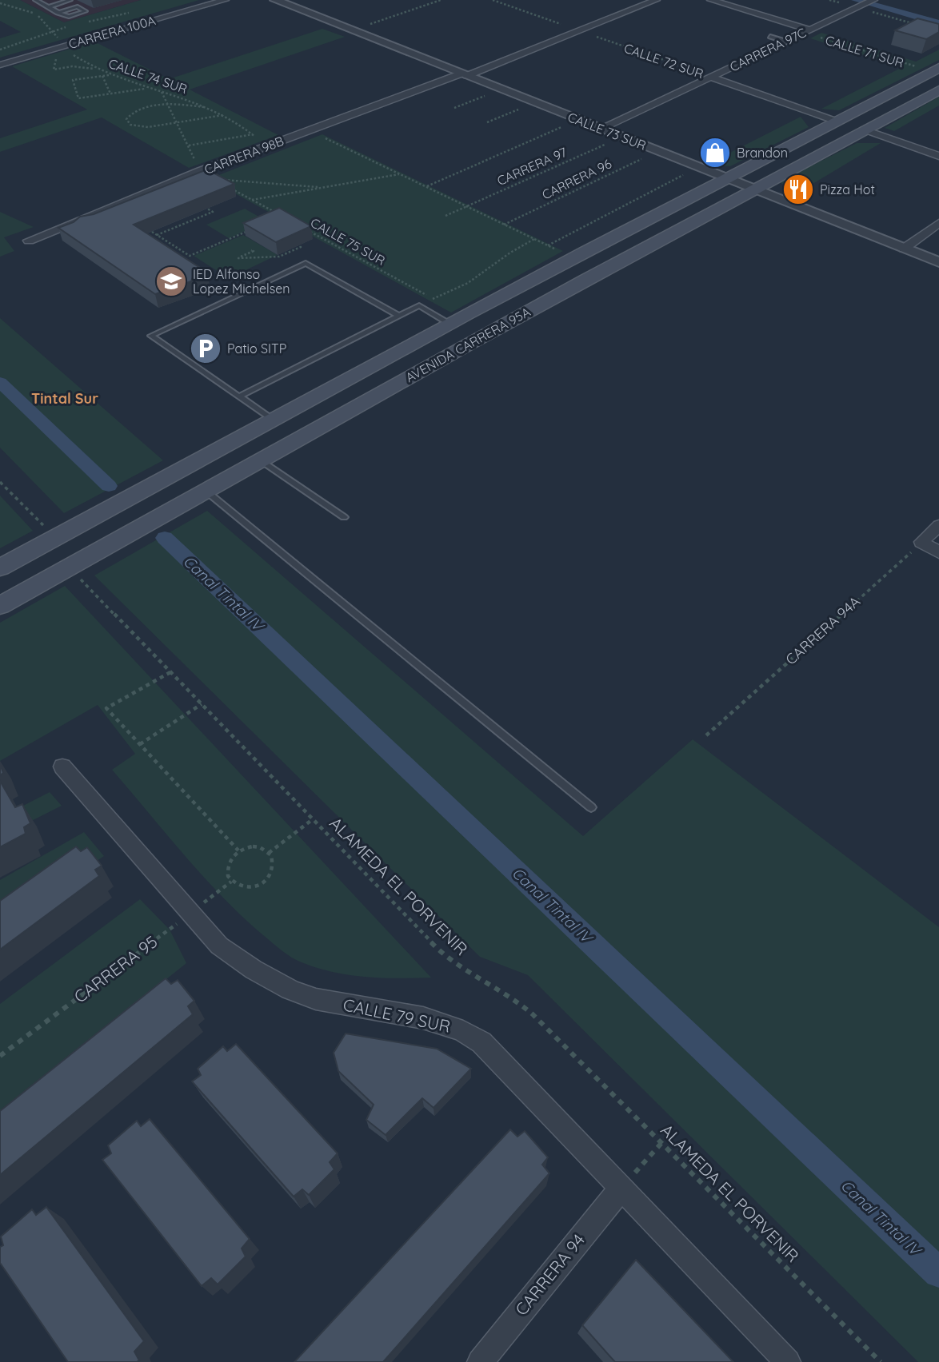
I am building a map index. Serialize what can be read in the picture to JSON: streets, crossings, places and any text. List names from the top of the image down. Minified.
{"streets":{"main road":["AVENIDA CARRERA 95A"],"street":["CARRERA 100A","CARRERA 97C","CALLE 71 SUR","CALLE 72 SUR","CALLE 73 SUR","CARRERA 98B","CALLE 79 SUR","CARRERA 94"],"path":["CALLE 74 SUR","CARRERA 97","CARRERA 96","CALLE 75 SUR","CARRERA 94A","ALAMEDA EL PORVENIR","CARRERA 95"]},"crossings":[["CARRERA 100A","CALLE 74 SUR"],["CARRERA 97C","CALLE 71 SUR"],["CARRERA 97C","CALLE 72 SUR"],["CARRERA 97C","CALLE 73 SUR"],["CALLE 72 SUR","CARRERA 98B"],["CALLE 72 SUR","AVENIDA CARRERA 95A"],["CALLE 74 SUR","CARRERA 98B"],["CALLE 73 SUR","CARRERA 98B"],["CALLE 73 SUR","CARRERA 96"],["CALLE 73 SUR","AVENIDA CARRERA 95A"],["CARRERA 95","CALLE 79 SUR"],["CALLE 79 SUR","CARRERA 94"]],"districts":["Tintal Sur"],"water":["Canal Tintal IV"],"places":{"shop":["Brandon"],"restaurant":["Pizza Hot"],"school or university":["IED Alfonso Lopez Michelsen"],"parking":["Patio SITP"]}}
